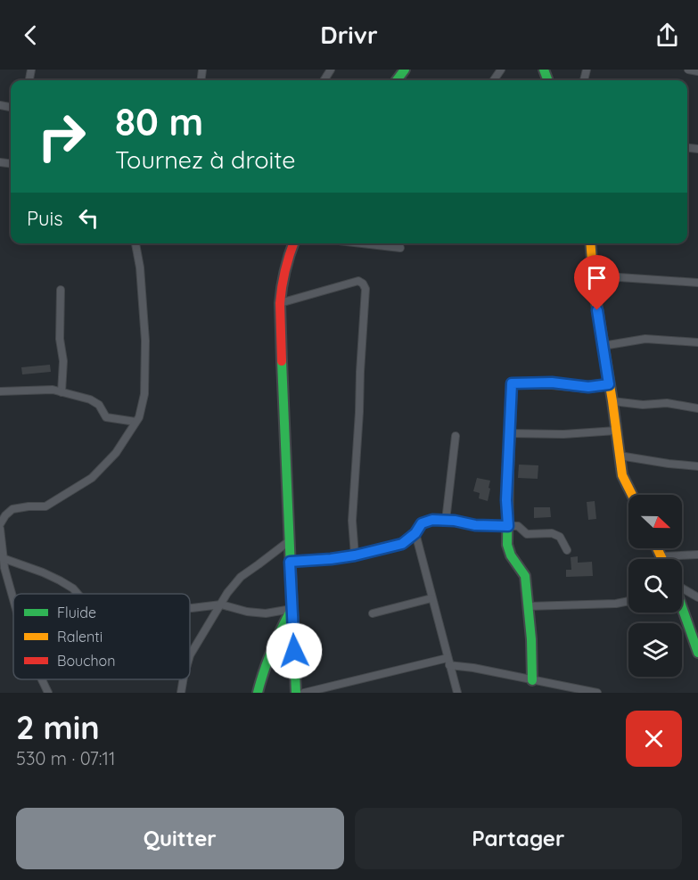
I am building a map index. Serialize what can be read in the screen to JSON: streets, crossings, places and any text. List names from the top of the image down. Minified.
{"legend":["Fluide","Ralenti","Bouchon"],"north":"right","page":{"header":"Drivr","turn":["80 m","Tournez à droite"],"then":"Puis","heading":["2 min","530 m · 07:11"],"buttons":["Quitter","Partager"]}}
